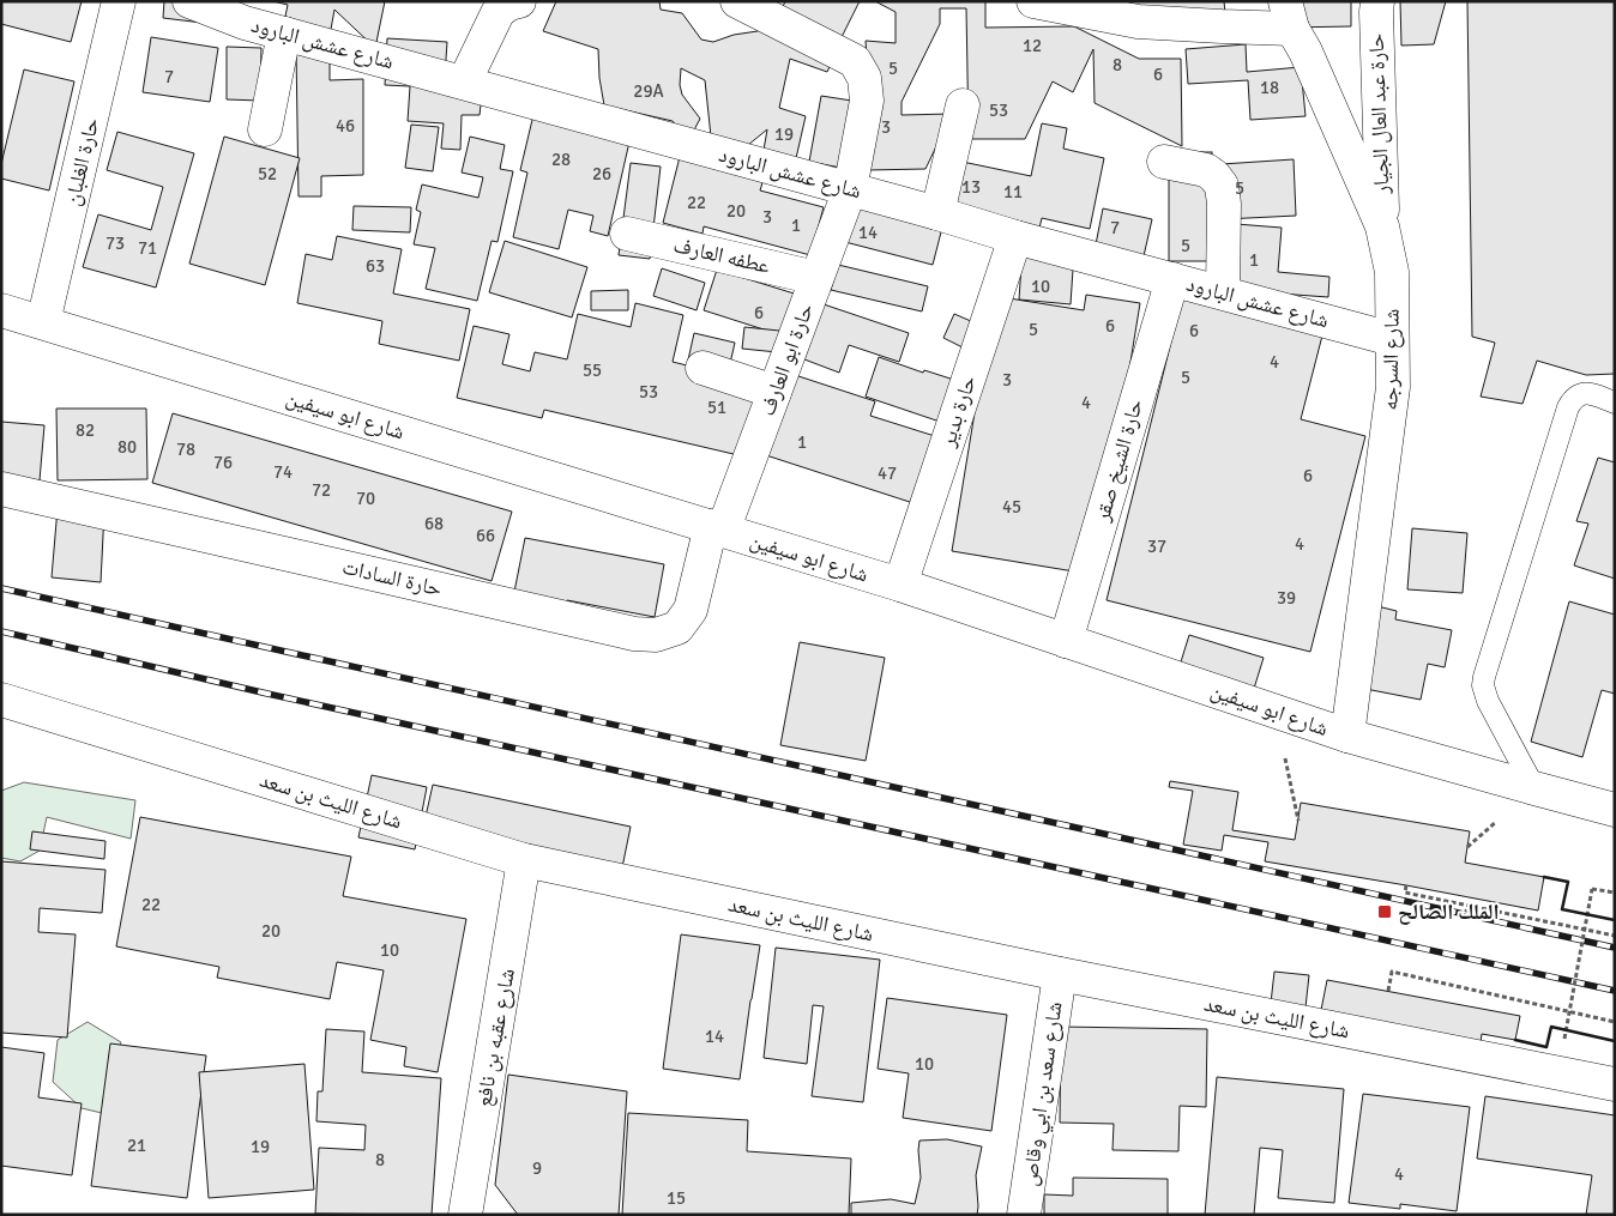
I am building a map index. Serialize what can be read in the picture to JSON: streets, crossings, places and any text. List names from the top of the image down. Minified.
{"streets":{"street":["شارع عشش البارود","حارة عبد العال الجيار","حارة الغلبان","عطفه العارف","حارة ابو العارف","شارع السرجه","حارة بدير","شارع ابو سيفين","حارة الشيخ صقر","حارة السادات","شارع الليث بن سعد","شارع عقبه بن نافع","شارع سعد بن ابي وقاص"]},"crossings":[["شارع عشش البارود","حارة ابو العارف"],["شارع عشش البارود","شارع السرجه"],["شارع عشش البارود","حارة بدير"],["شارع عشش البارود","حارة الشيخ صقر"],["حارة عبد العال الجيار","شارع السرجه"],["حارة الغلبان","شارع ابو سيفين"],["عطفه العارف","حارة ابو العارف"],["حارة ابو العارف","شارع ابو سيفين"],["حارة ابو العارف","حارة السادات"],["شارع السرجه","شارع ابو سيفين"],["حارة بدير","شارع ابو سيفين"],["شارع ابو سيفين","حارة الشيخ صقر"],["شارع ابو سيفين","حارة السادات"],["شارع الليث بن سعد","شارع عقبه بن نافع"],["شارع الليث بن سعد","شارع سعد بن ابي وقاص"]],"places":{"transit":["الملك الصالح"]},"house_numbers":["12","8","5","6","7","18","29A","53","46","3","19","28","52","26","13","5","11","22","20","3","1","7","14","73","5","71","1","63","10","6","6","5","6","4","55","5","3","53","4","51","82","1","80","78","76","74","47","6","72","70","45","68","66","4","37","39","22","20","10","14","10","21","19","8","9","4","15"]}
